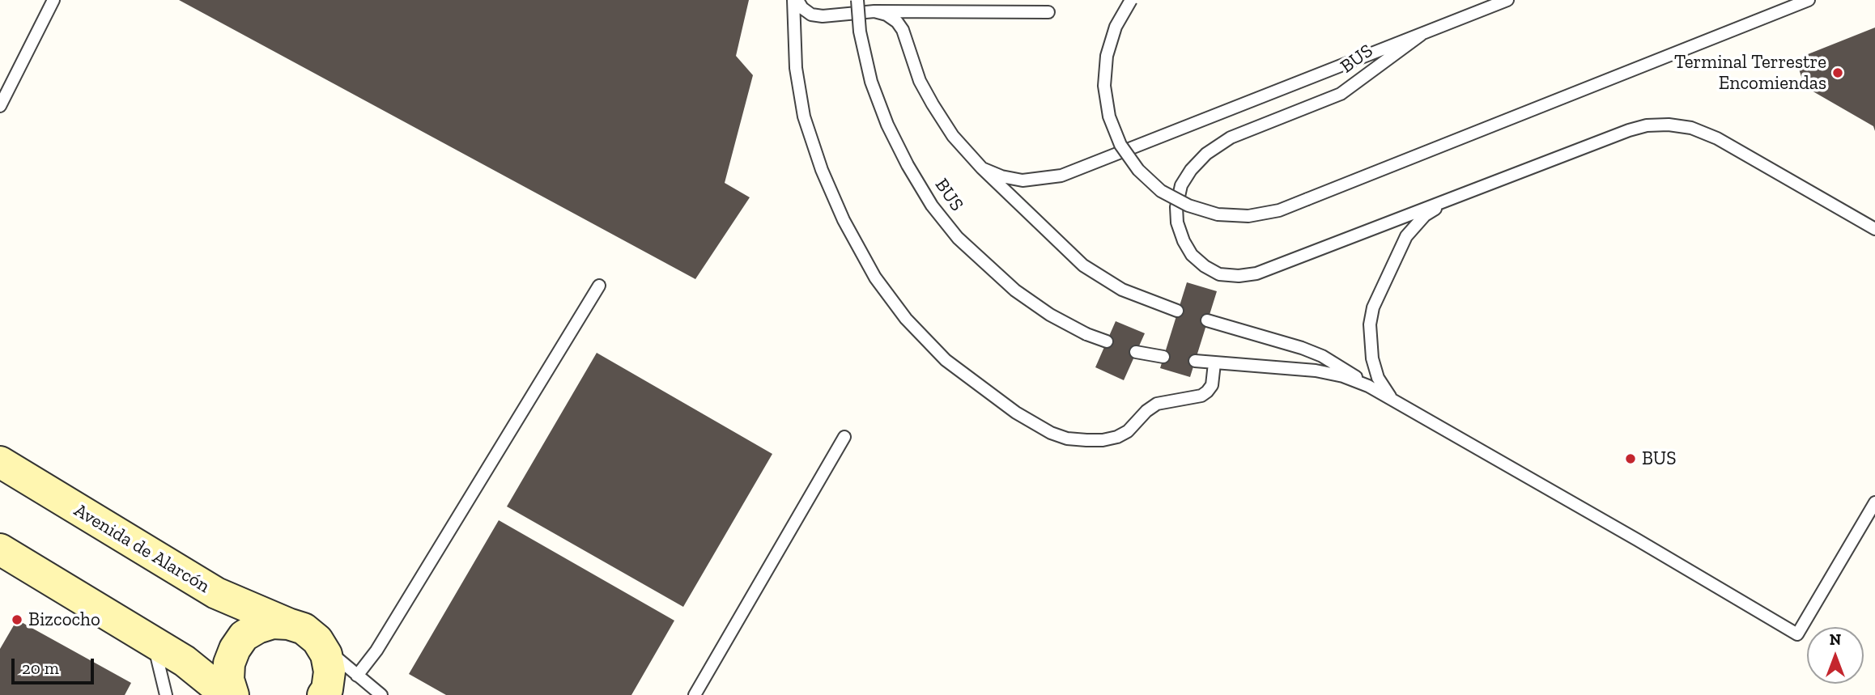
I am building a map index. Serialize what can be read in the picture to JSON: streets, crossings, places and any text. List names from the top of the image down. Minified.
{"streets":{"main road":["Avenida de Alarcón"],"lane":["BUS"]},"places":["Terminal Terrestre Encomiendas","BUS","Bizcocho"],"scale_bar":"20 m","north":"top"}
